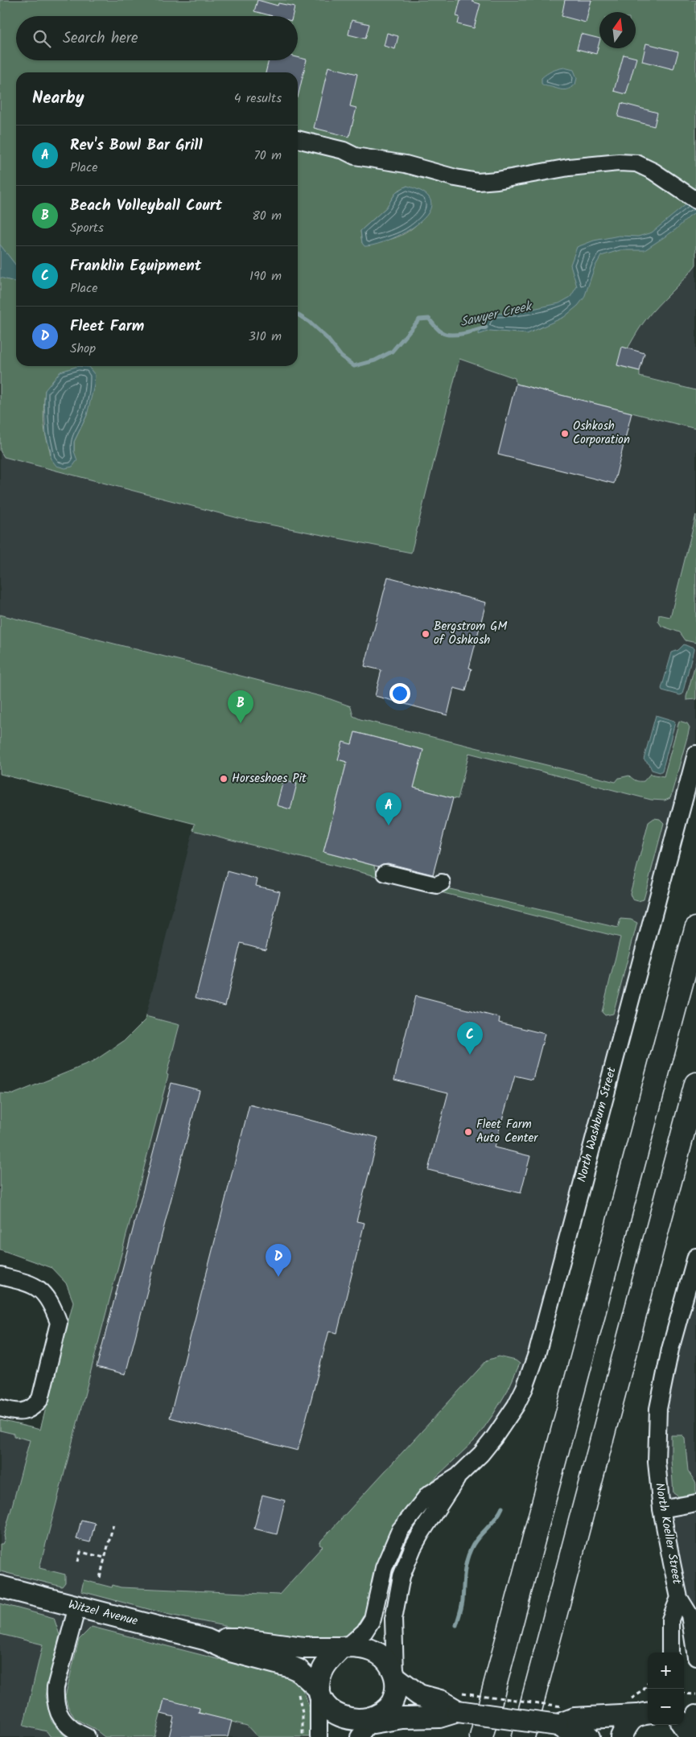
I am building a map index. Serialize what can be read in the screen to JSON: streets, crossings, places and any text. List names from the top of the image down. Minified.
{"streets":{"main road":["Witzel Avenue"],"street":["North Washburn Street","North Koeller Street"]},"crossings":[["North Washburn Street","Witzel Avenue"]],"water":["Sawyer Creek"],"places":["Oshkosh Corporation","Bergstrom GM of Oshkosh","Horseshoes Pit","Fleet Farm Auto Center"],"north":"top","page":{"search":"Search here","heading":["Nearby","4 results"],"list":[{"mark":"A","name":"Rev's Bowl Bar Grill","note":"Place","value":"70 m"},{"mark":"B","name":"Beach Volleyball Court","note":"Sports","value":"80 m"},{"mark":"C","name":"Franklin Equipment","note":"Place","value":"190 m"},{"mark":"D","name":"Fleet Farm","note":"Shop","value":"310 m"}],"pins":["B","A","C","D"],"map_buttons":["+","−"]}}
